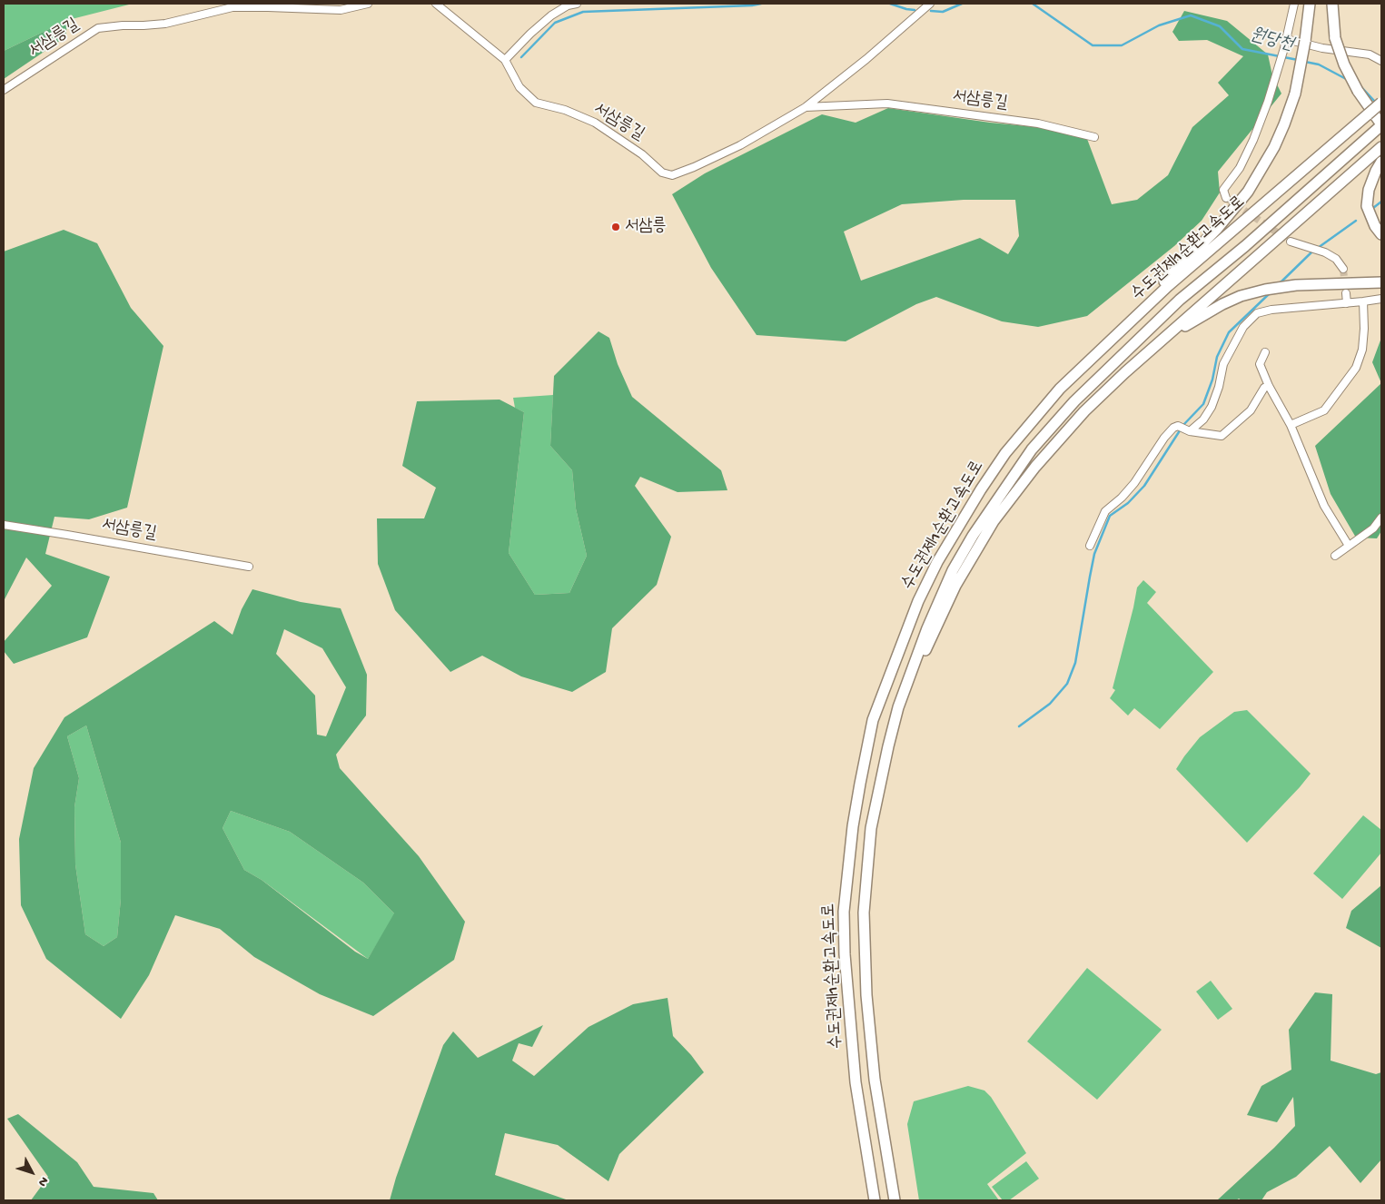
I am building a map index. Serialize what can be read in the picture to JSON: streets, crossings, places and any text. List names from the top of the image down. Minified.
{"streets":{"highway":["수도권제1순환고속도로"],"street":["서삼릉길"]},"water":["원당천"],"places":["서삼릉"],"north":"bottom right"}
